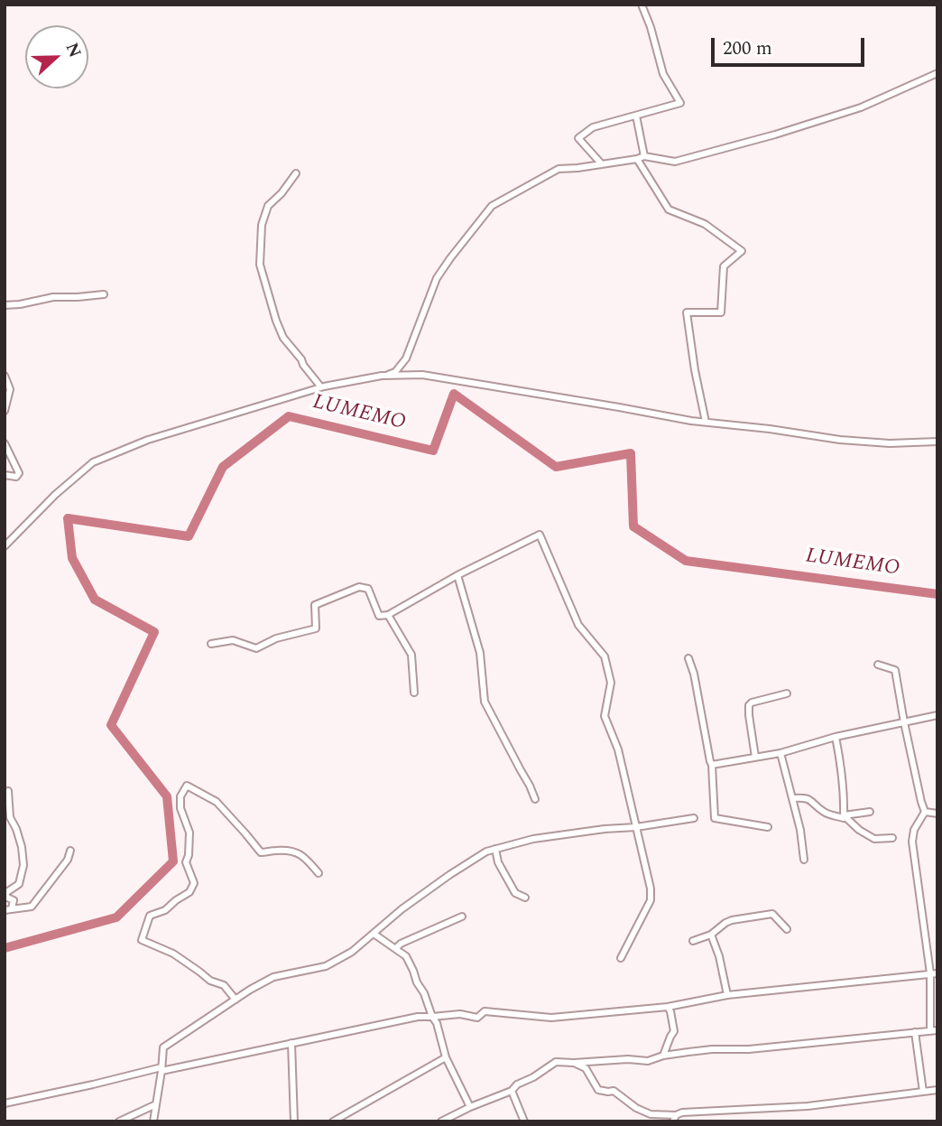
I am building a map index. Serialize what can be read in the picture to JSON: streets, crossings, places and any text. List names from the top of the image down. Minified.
{"water":["LUMEMO"],"scale_bar":"200 m","north":"right"}
